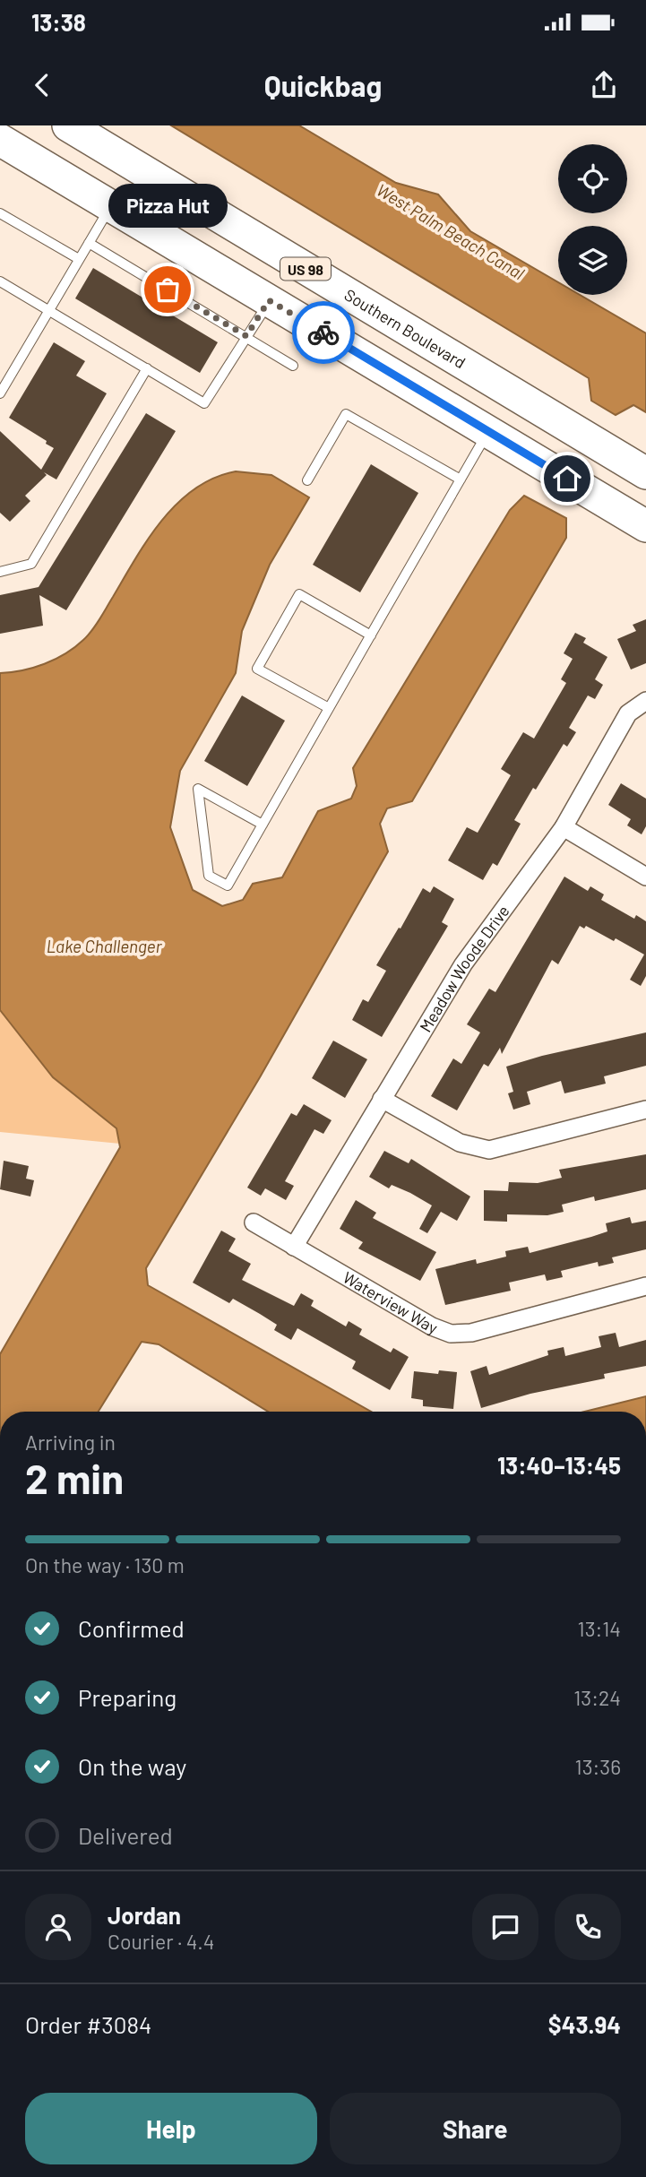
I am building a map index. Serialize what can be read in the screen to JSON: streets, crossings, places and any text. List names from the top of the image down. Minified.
{"streets":{"highway":["US 98","Southern Boulevard"],"street":["Meadow Woode Drive","Waterview Way"]},"crossings":[["Meadow Woode Drive","Waterview Way"]],"water":["West Palm Beach Canal","Lake Challenger"],"places":["Pizza Hut"],"page":{"status":"13:38","header":"Quickbag","bubble":"Pizza Hut","heading":["2 min","Arriving in","13:40–13:45"],"panel":["Jordan","Courier · 4.4","Order #3084","$43.94"],"bar":"On the way · 130 m","list":[["Confirmed","13:14"],["Preparing","13:24"],["On the way","13:36"],"Delivered"],"buttons":["Help","Share"]}}
